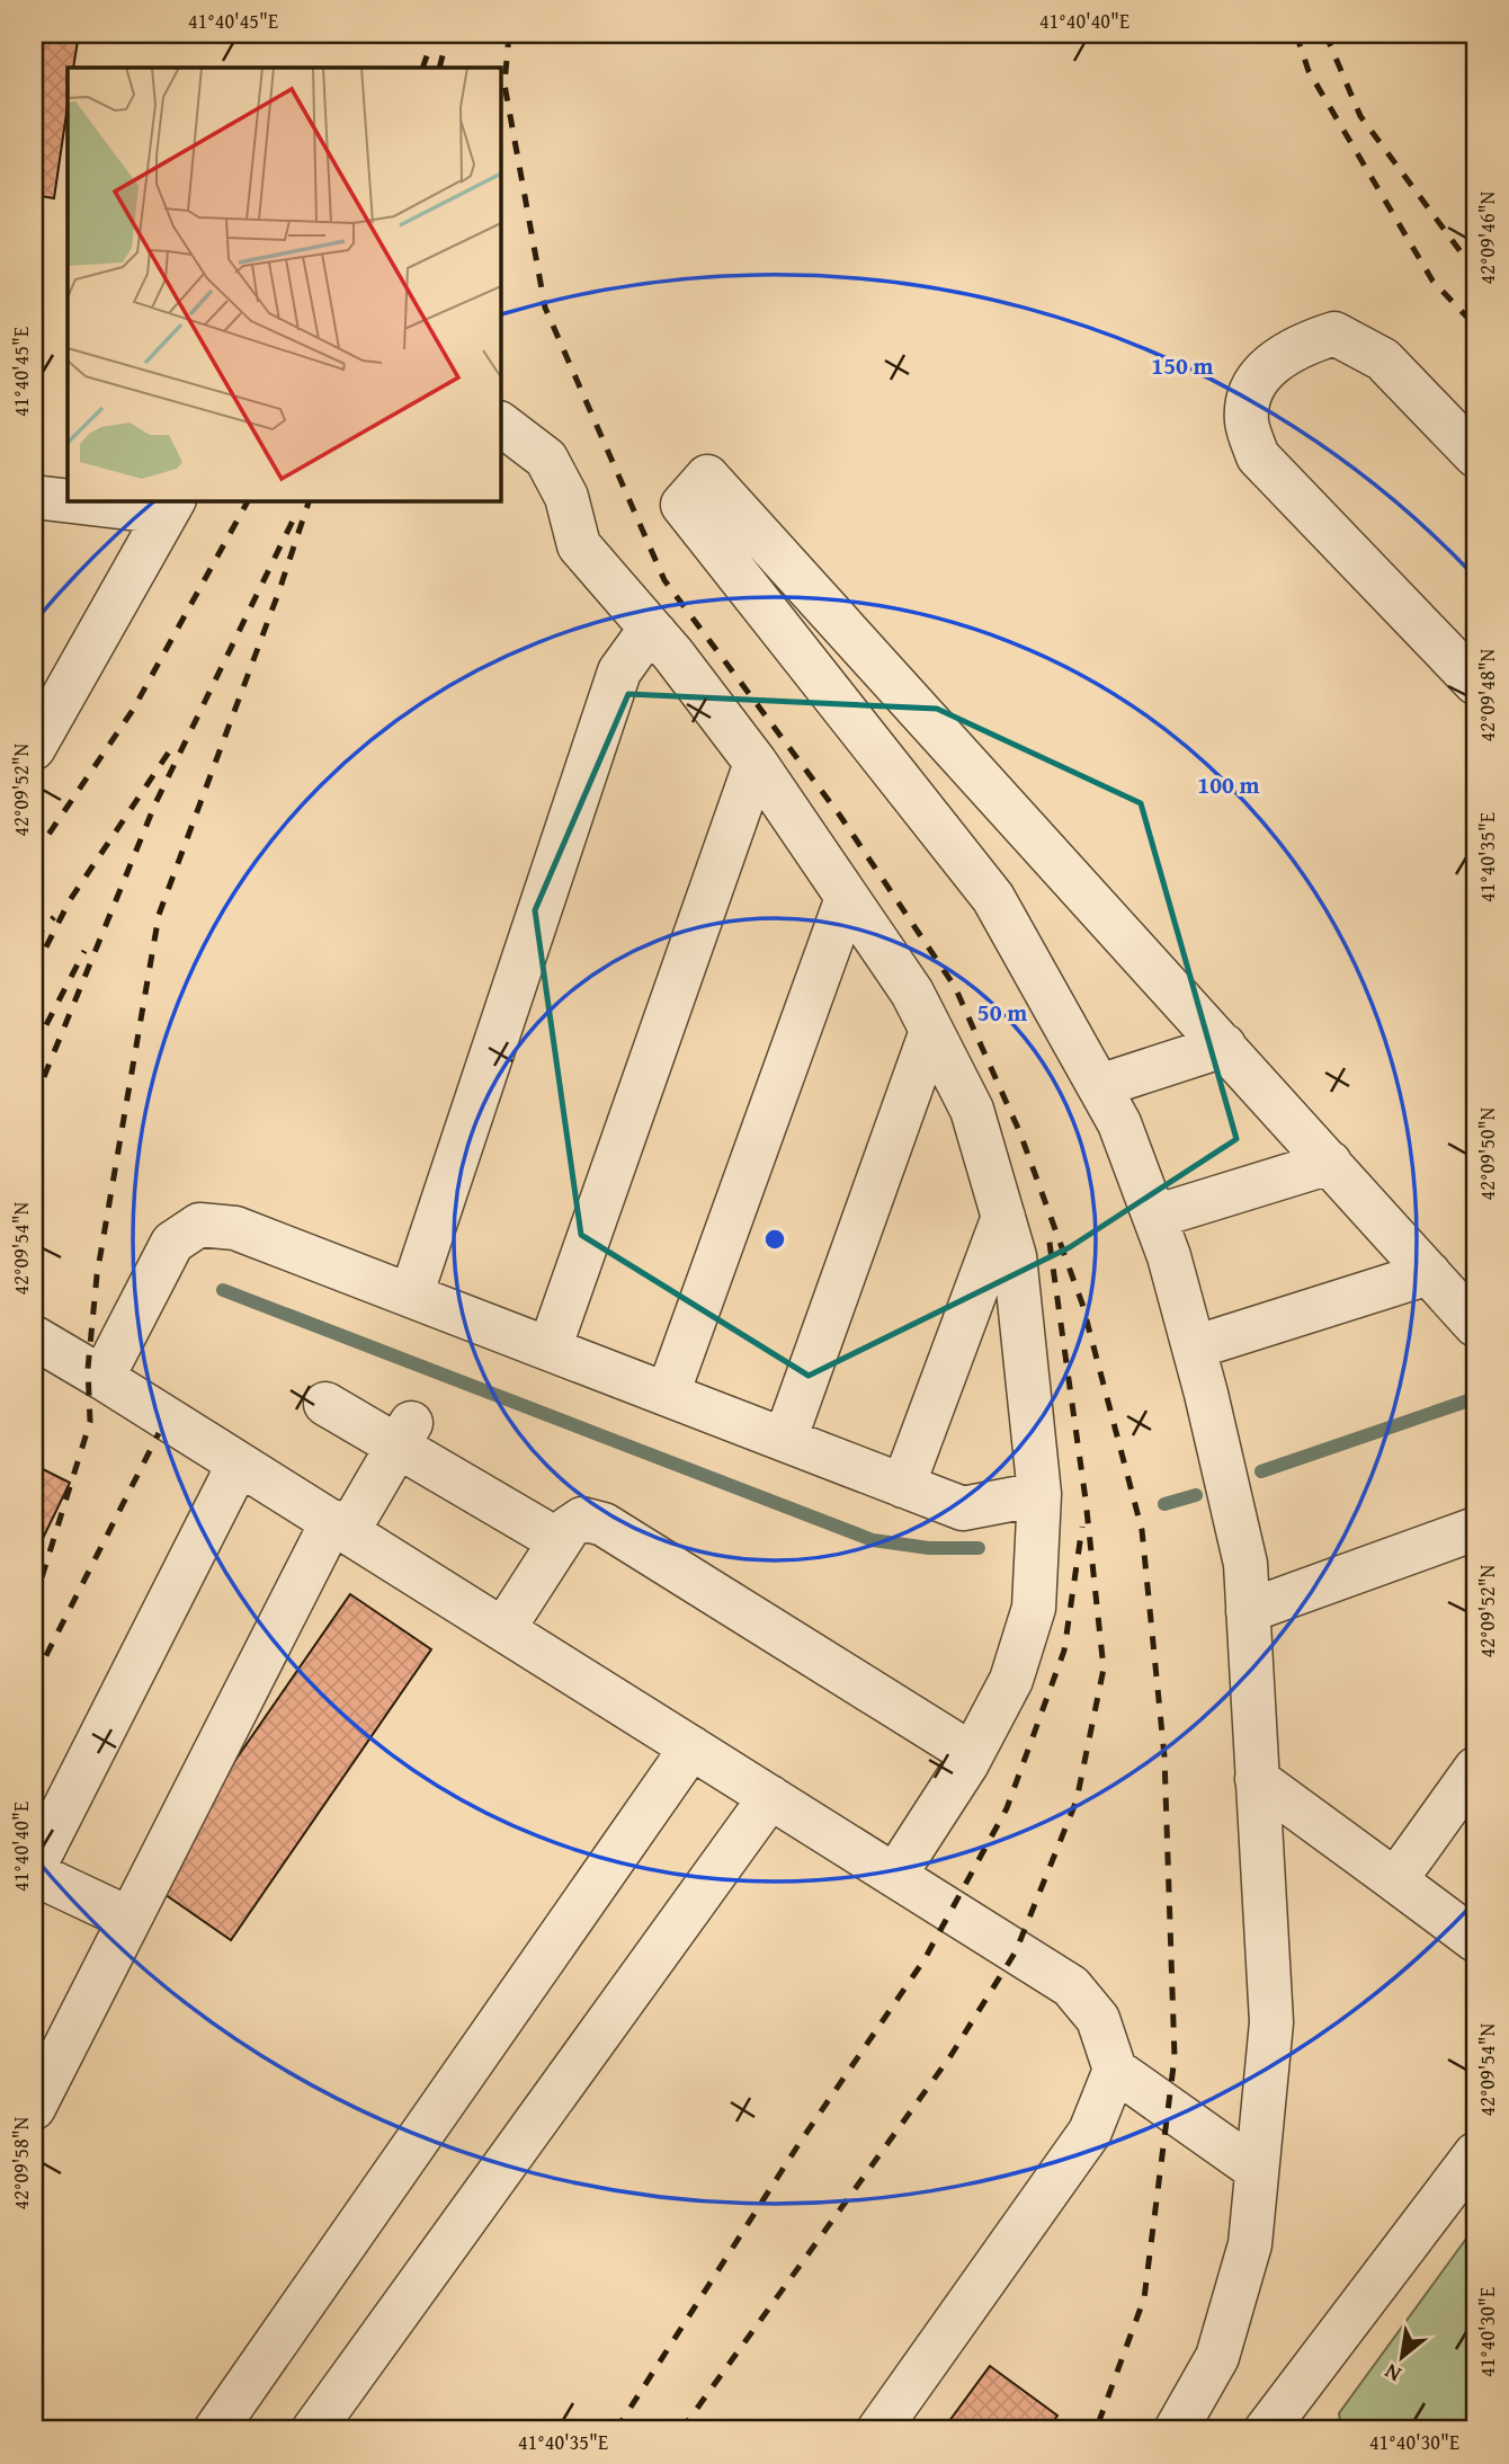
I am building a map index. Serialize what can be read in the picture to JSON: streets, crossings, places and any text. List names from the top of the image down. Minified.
{"north":"bottom left","coordinates":["41°40'45\"E","41°40'40\"E","42°09'46\"N","42°09'48\"N","42°09'52\"N","41°40'35\"E","42°09'50\"N","42°09'54\"N","42°09'58\"N","41°40'30\"E"],"rings":["150 m","100 m","50 m"]}
